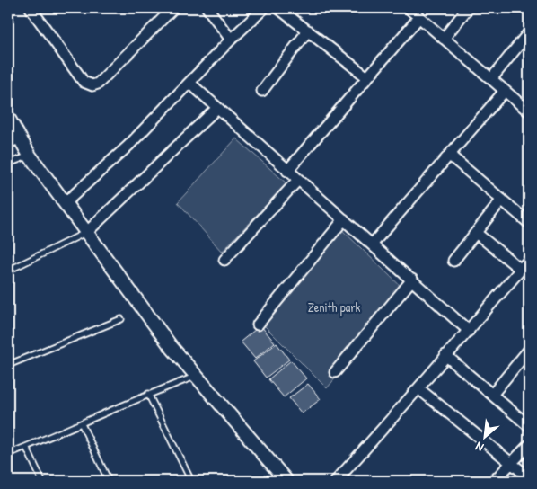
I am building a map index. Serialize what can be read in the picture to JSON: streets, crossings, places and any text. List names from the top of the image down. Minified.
{"parks":["Zenith park"],"north":"bottom left"}
